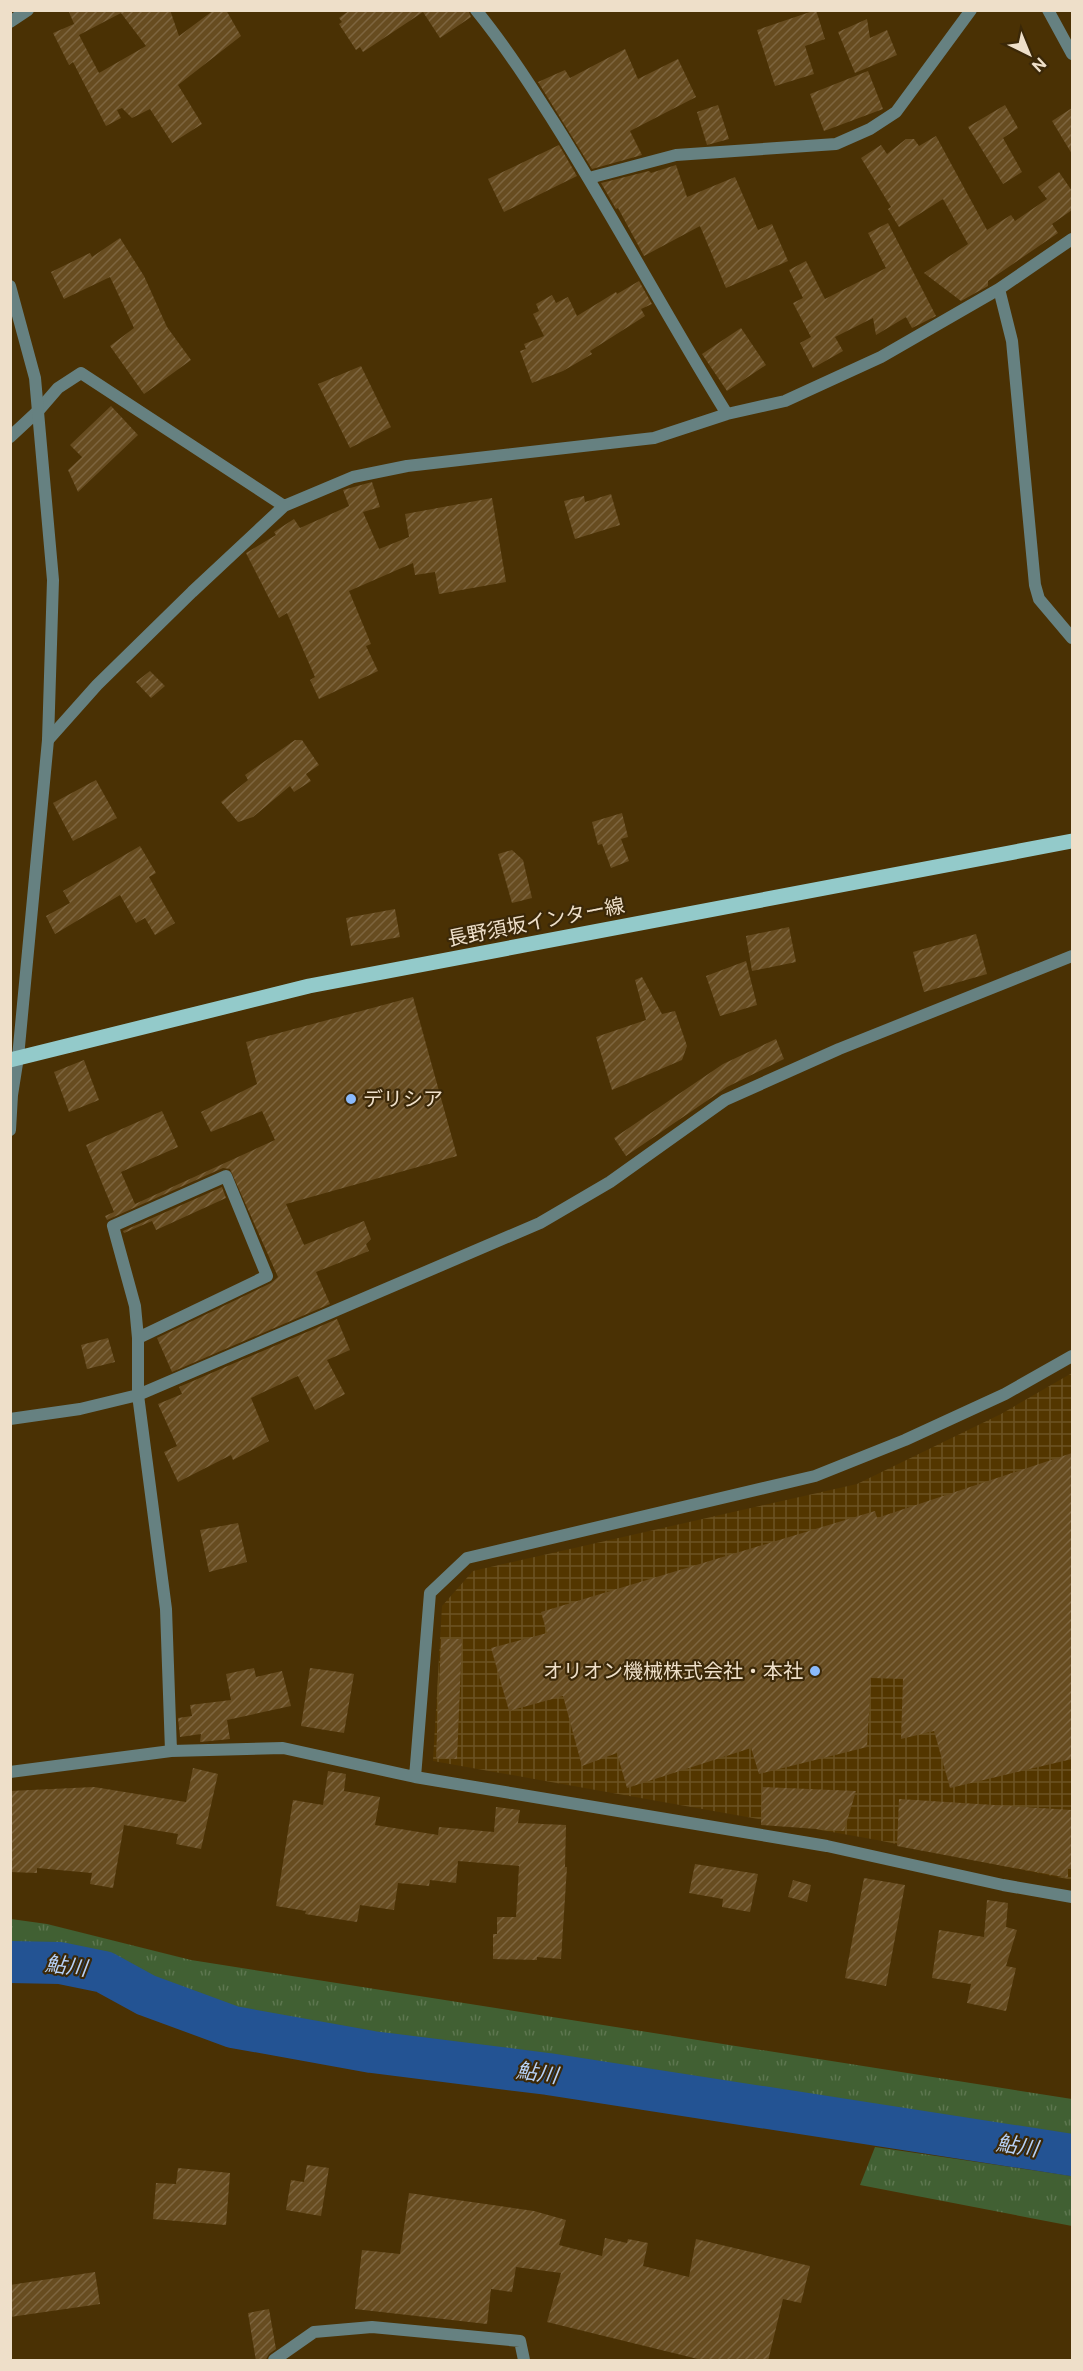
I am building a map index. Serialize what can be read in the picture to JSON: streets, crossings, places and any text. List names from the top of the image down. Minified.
{"streets":{"main road":["長野須坂インター線"]},"water":["鮎川"],"places":["デリシア","オリオン機械株式会社・本社"],"north":"bottom right"}
